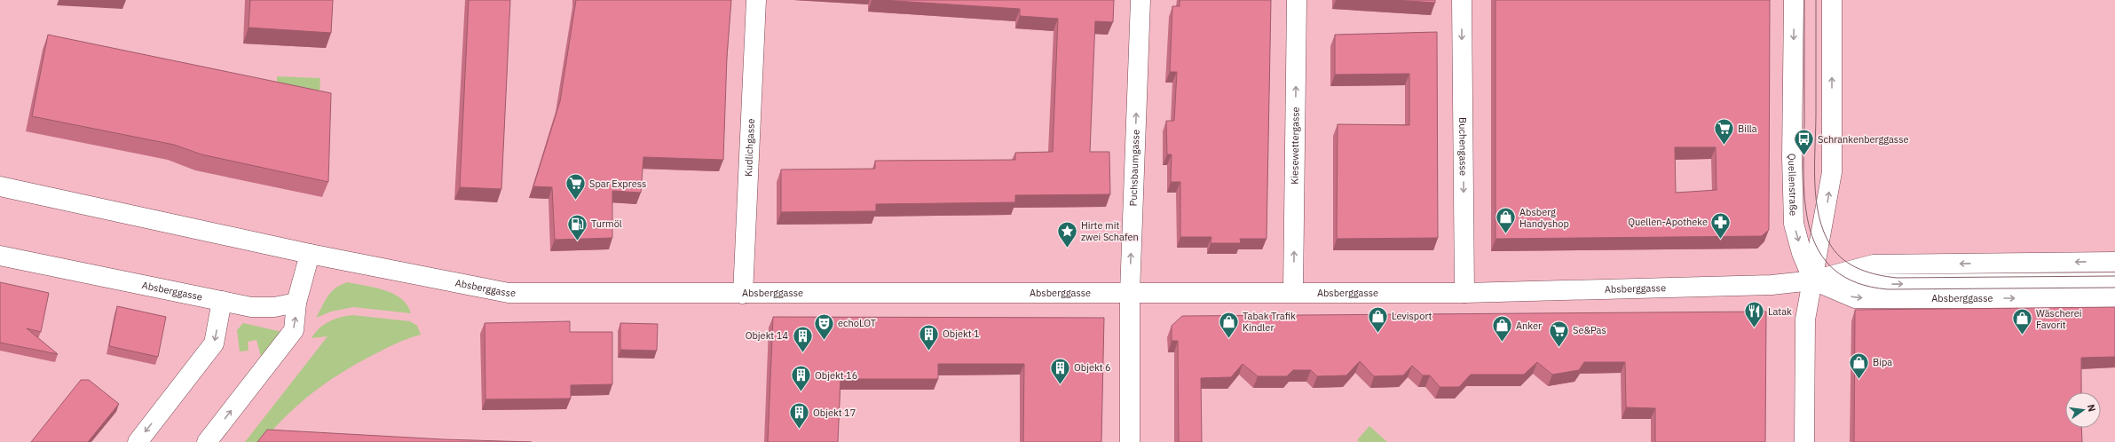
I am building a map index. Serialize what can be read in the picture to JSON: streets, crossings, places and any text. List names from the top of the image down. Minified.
{"streets":{"street":["Kiesewettergasse","Buchengasse","Kudlichgasse","Puchsbaumgasse","Quellenstraße","Absberggasse"]},"crossings":[["Kiesewettergasse","Absberggasse"],["Buchengasse","Absberggasse"],["Kudlichgasse","Absberggasse"],["Puchsbaumgasse","Absberggasse"],["Quellenstraße","Absberggasse"]],"one_way":["Kiesewettergasse","Buchengasse","Puchsbaumgasse"],"places":{"supermarket":["Billa","Spar Express","Se&Pas"],"bus stop":["Schrankenberggasse"],"shop":["Absberg Handyshop","Levisport","Wäscherei Favorit","Tabak Trafik Kindler","Anker","Bipa"],"pharmacy":["Quellen-Apotheke"],"fuel station":["Turmöl"],"place":["Hirte mit zwei Schafen"],"restaurant":["Latak"],"theatre":["echoLOT"],"building":["Objekt 1","Objekt 14","Objekt 6","Objekt 16","Objekt 17"]},"north":"right"}
